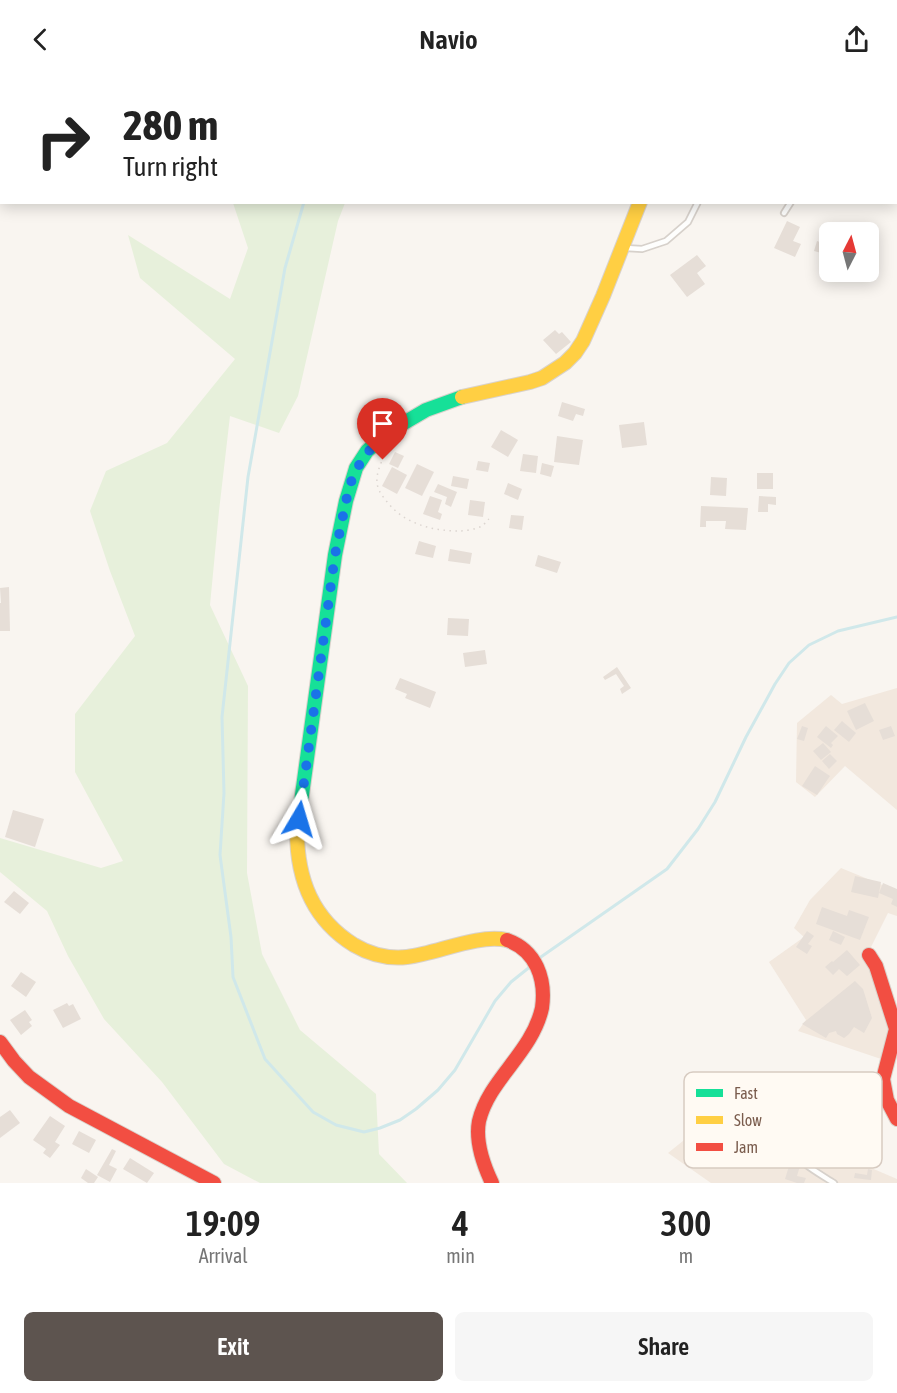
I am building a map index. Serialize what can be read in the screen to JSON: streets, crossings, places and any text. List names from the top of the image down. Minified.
{"legend":["Fast","Slow","Jam"],"north":"top","page":{"header":"Navio","turn":["280 m","Turn right"],"eta":["19:09","Arrival","4","min","300","m"],"buttons":["Exit","Share"]}}
